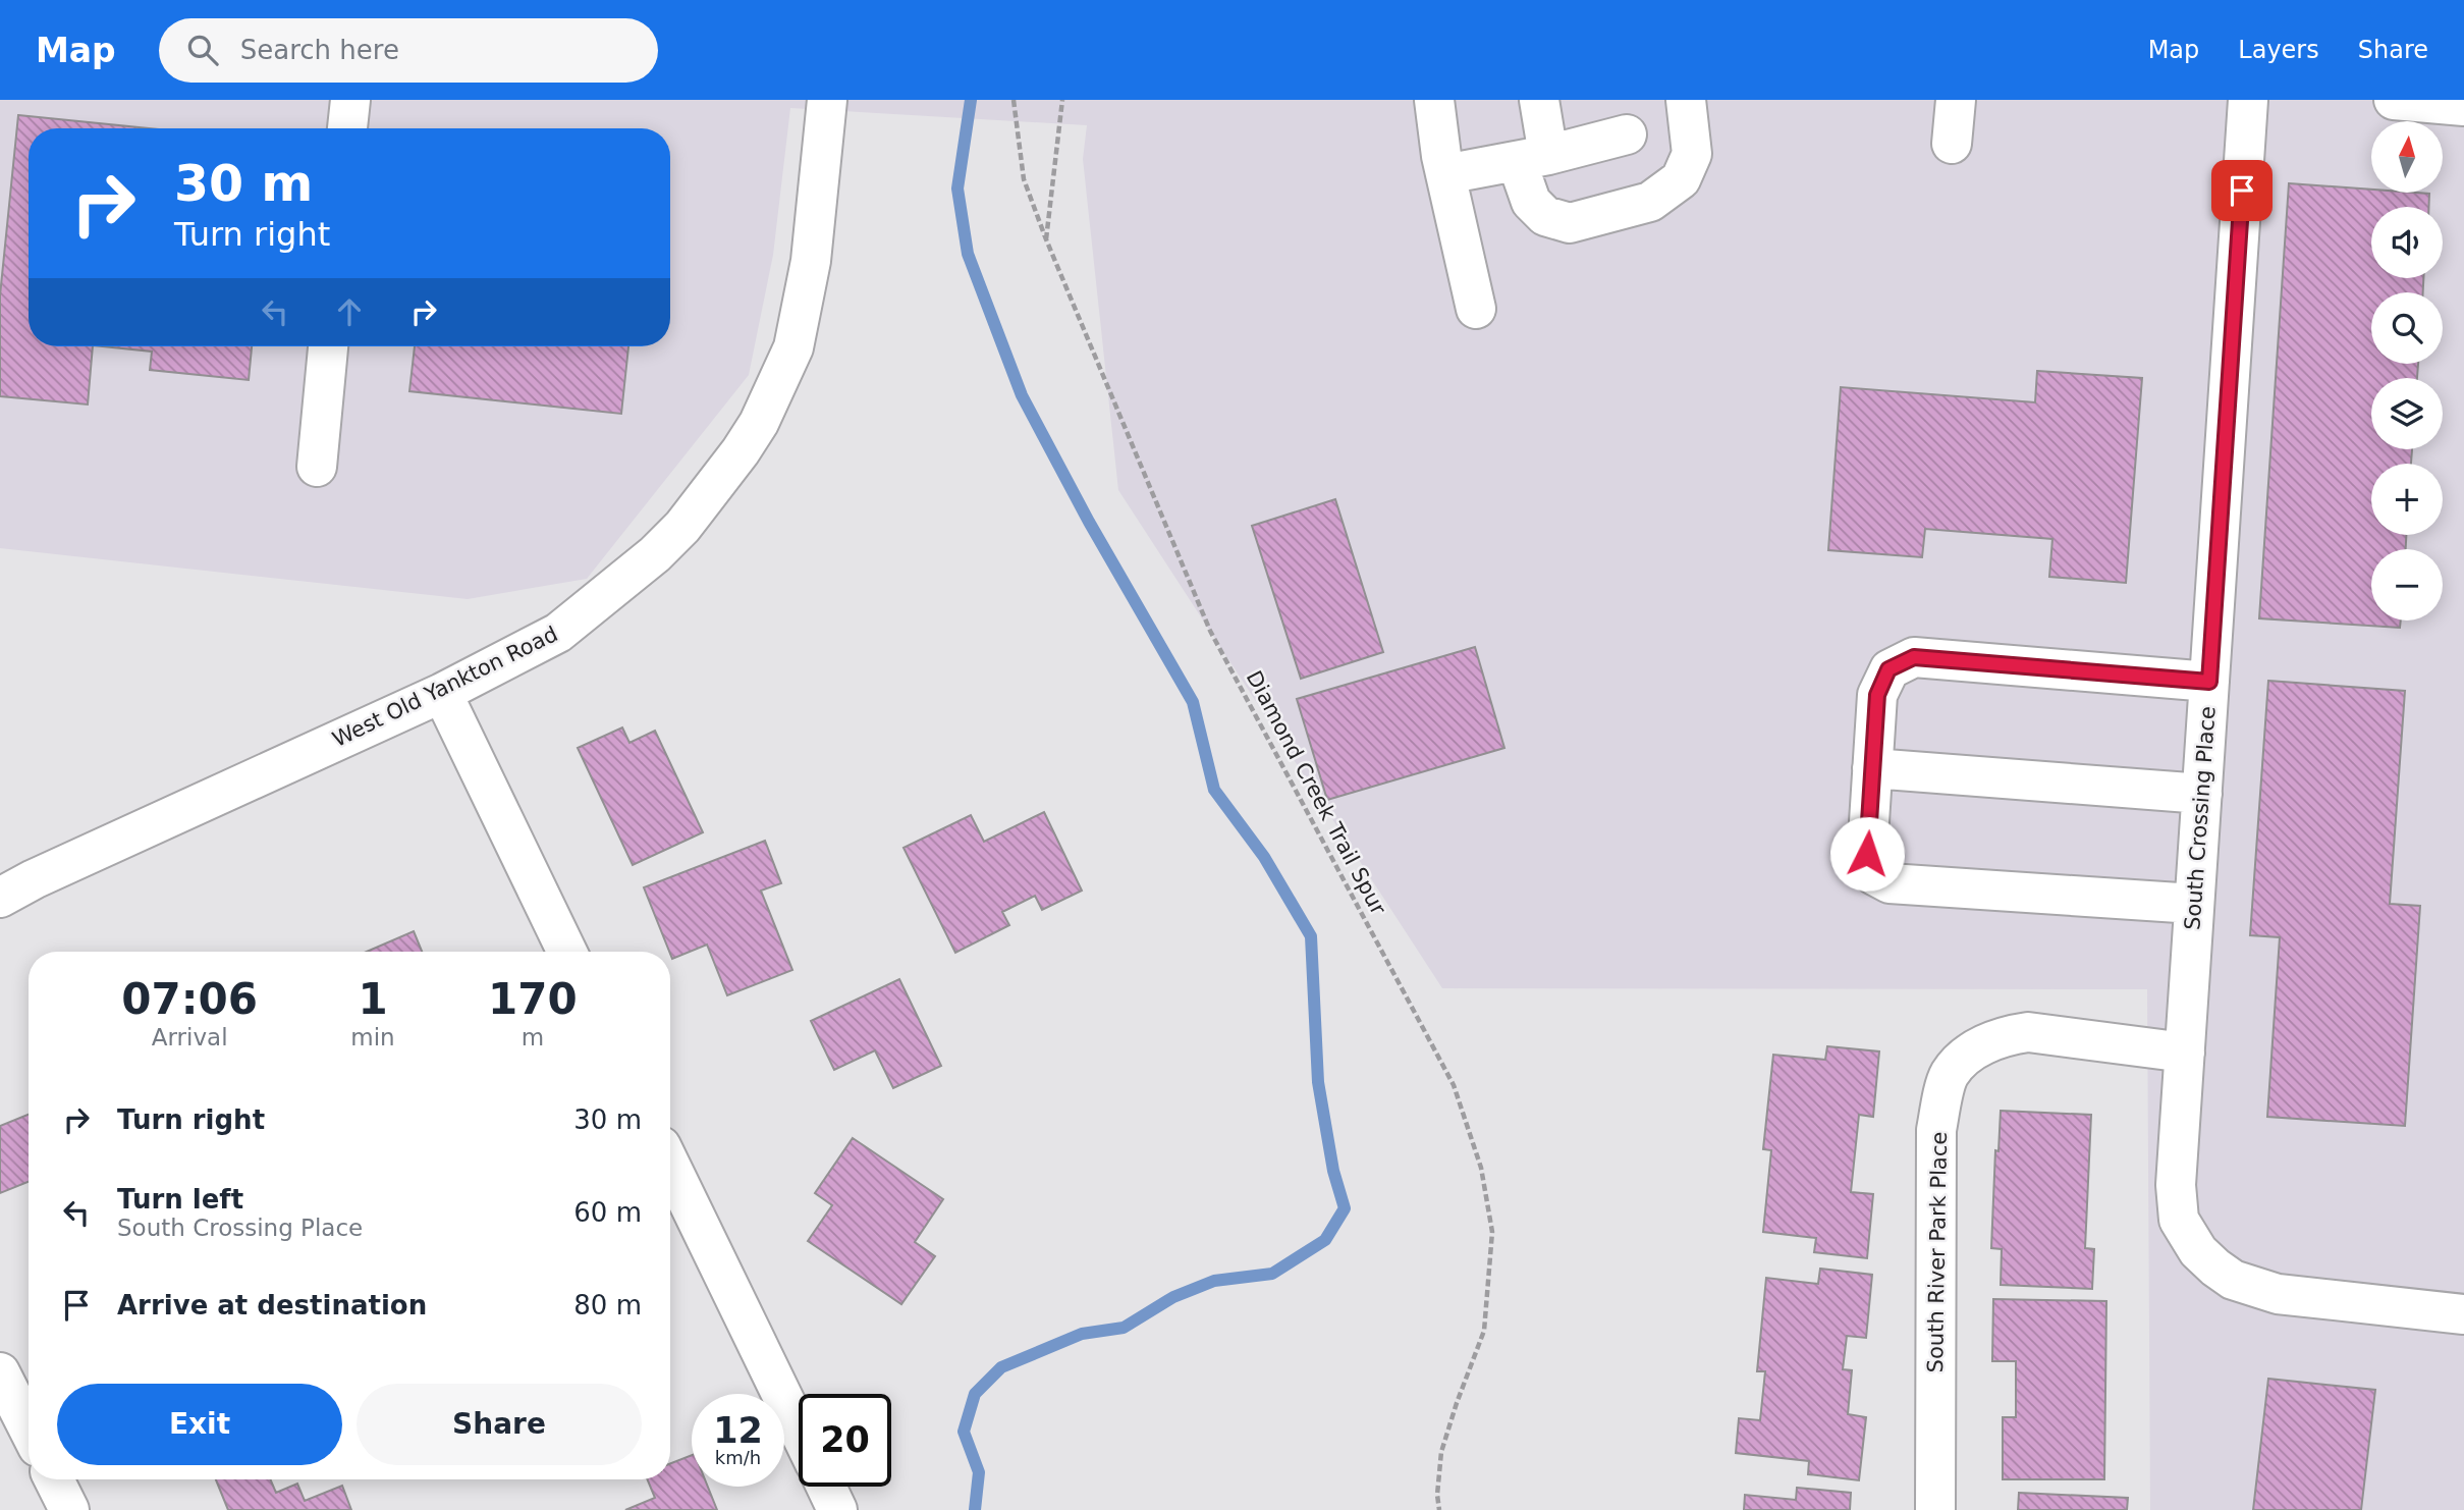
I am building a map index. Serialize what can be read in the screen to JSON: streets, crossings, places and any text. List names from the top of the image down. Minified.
{"streets":{"street":["West Old Yankton Road","South Crossing Place","South River Park Place"],"path":["Diamond Creek Trail Spur"]},"crossings":[["South Crossing Place","South River Park Place"]],"north":"top","page":{"header":"Map","search":"Search here","nav":["Map","Layers","Share"],"map_buttons":["+","−"],"turn":["30 m","Turn right"],"eta":["07:06","Arrival","1","min","170","m"],"list":[{"name":"Turn right","value":"30 m"},{"name":"Turn left","note":"South Crossing Place","value":"60 m"},{"name":"Arrive at destination","value":"80 m"}],"buttons":["Exit","Share"],"speed":"12 km/h","limit":"20"}}
